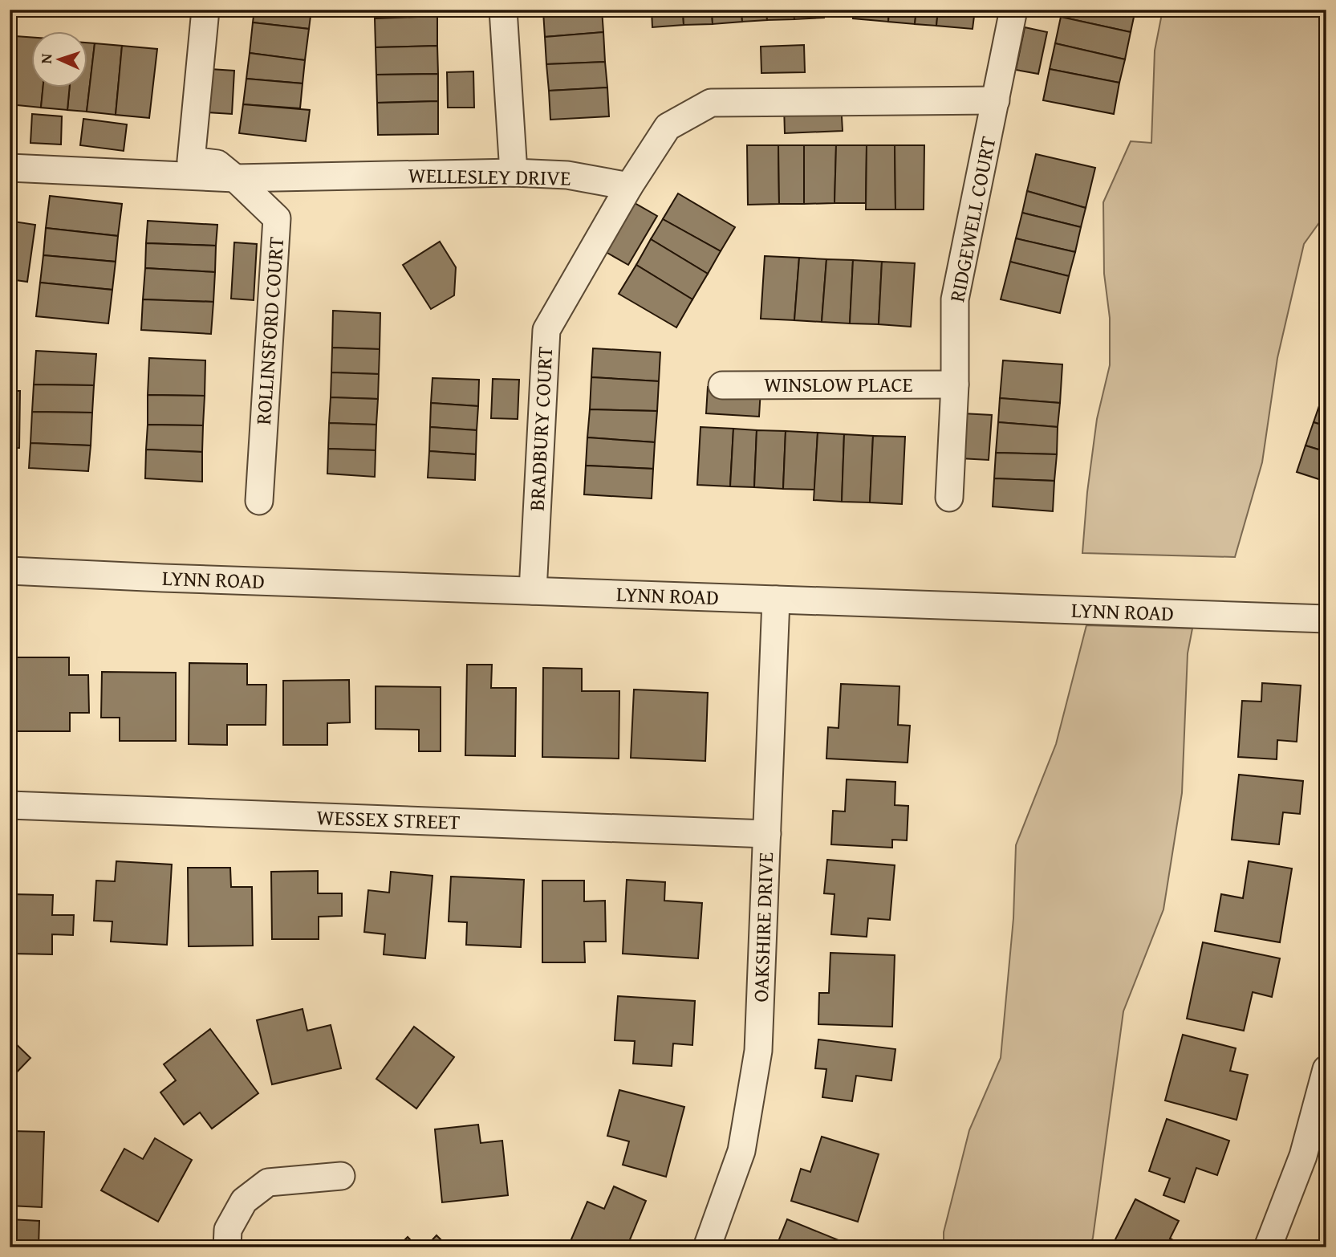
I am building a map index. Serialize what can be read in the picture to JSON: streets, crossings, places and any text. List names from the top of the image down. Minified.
{"streets":{"street":["WELLESLEY DRIVE","RIDGEWELL COURT","ROLLINSFORD COURT","WINSLOW PLACE","BRADBURY COURT","LYNN ROAD","WESSEX STREET","OAKSHIRE DRIVE"]},"crossings":[["WELLESLEY DRIVE","ROLLINSFORD COURT"],["WELLESLEY DRIVE","BRADBURY COURT"],["RIDGEWELL COURT","WINSLOW PLACE"],["BRADBURY COURT","LYNN ROAD"],["LYNN ROAD","OAKSHIRE DRIVE"],["WESSEX STREET","OAKSHIRE DRIVE"]],"north":"left"}
